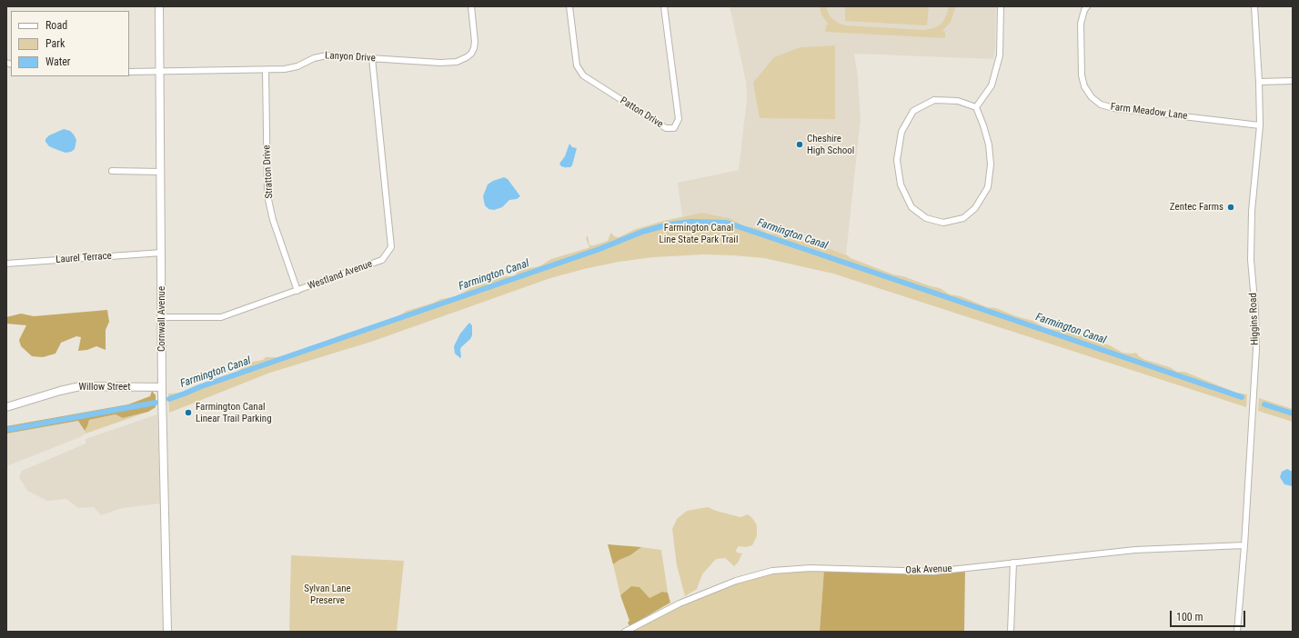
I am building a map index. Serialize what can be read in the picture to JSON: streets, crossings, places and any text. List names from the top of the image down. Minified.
{"streets":{"street":["Lanyon Drive","Farm Meadow Lane","Patton Drive","Stratton Drive","Laurel Terrace","Westland Avenue","Cornwall Avenue","Higgins Road","Willow Street","Oak Avenue"]},"crossings":[["Lanyon Drive","Stratton Drive"],["Lanyon Drive","Westland Avenue"],["Lanyon Drive","Cornwall Avenue"],["Farm Meadow Lane","Higgins Road"],["Stratton Drive","Westland Avenue"],["Laurel Terrace","Cornwall Avenue"],["Westland Avenue","Cornwall Avenue"],["Cornwall Avenue","Willow Street"],["Higgins Road","Oak Avenue"]],"water":["Farmington Canal"],"parks":["Farmington Canal Line State Park Trail","Sylvan Lane Preserve"],"places":["Cheshire High School","Zentec Farms","Farmington Canal Linear Trail Parking"],"legend":["Road","Park","Water"],"scale_bar":"100 m"}
